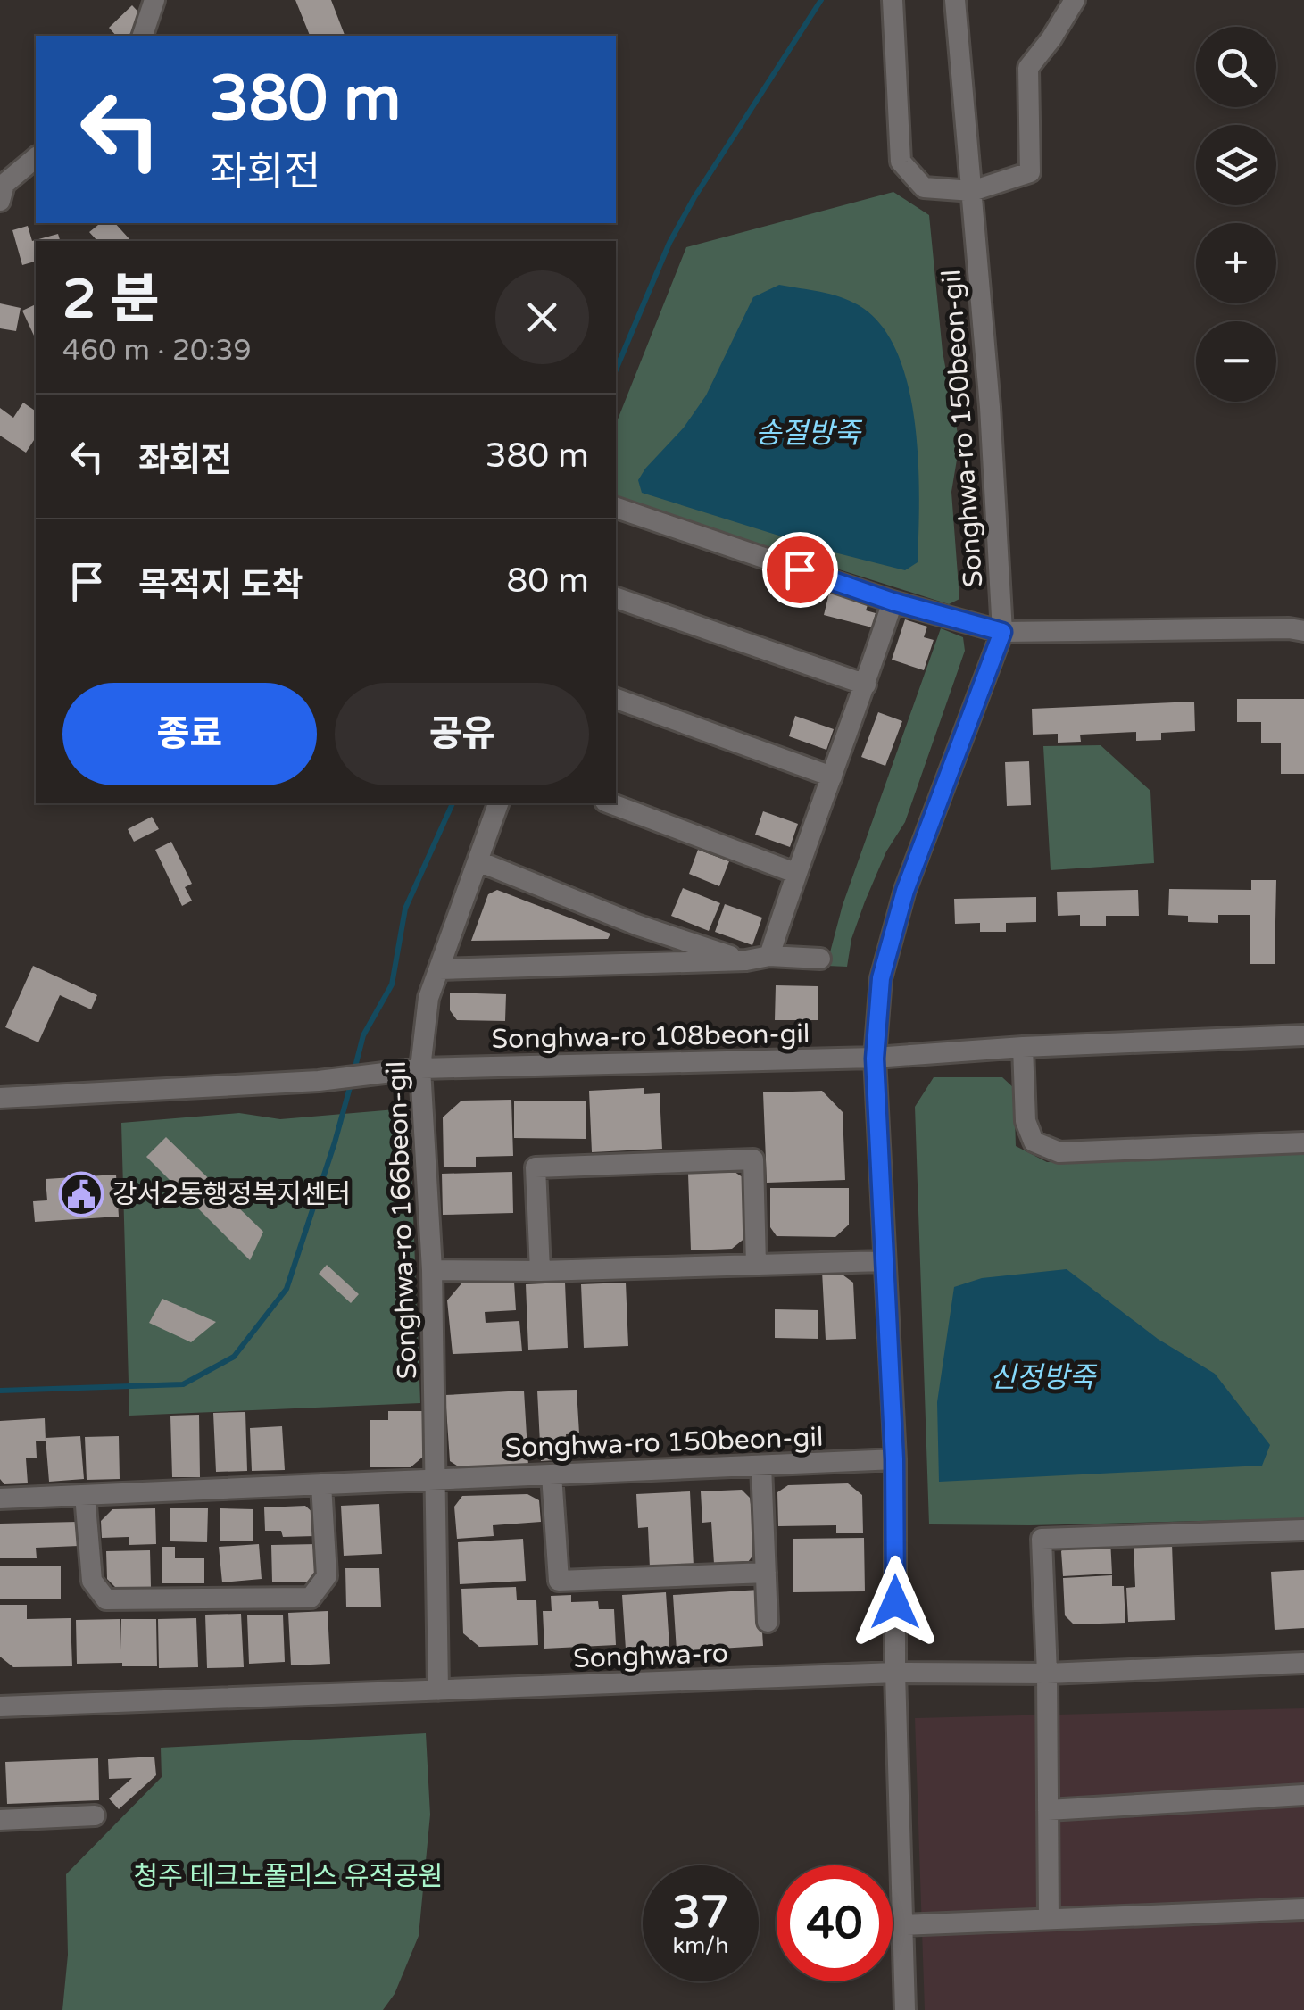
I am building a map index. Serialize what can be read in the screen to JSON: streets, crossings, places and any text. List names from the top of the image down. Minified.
{"streets":{"street":["Songhwa-ro 150beon-gil","Songhwa-ro 108beon-gil","Songhwa-ro 166beon-gil","Songhwa-ro"]},"crossings":[["Songhwa-ro 150beon-gil","Songhwa-ro 108beon-gil"],["Songhwa-ro 150beon-gil","Songhwa-ro 166beon-gil"],["Songhwa-ro 150beon-gil","Songhwa-ro"],["Songhwa-ro 108beon-gil","Songhwa-ro 166beon-gil"],["Songhwa-ro 166beon-gil","Songhwa-ro"]],"water":["송절방죽","신정방죽"],"parks":["청주 테크노폴리스 유적공원"],"places":{"public building":["강서2동행정복지센터"]},"page":{"map_buttons":["+","−"],"turn":["380 m","좌회전"],"heading":["2 분","460 m · 20:39"],"list":[{"name":"좌회전","value":"380 m"},{"name":"목적지 도착","value":"80 m"}],"buttons":["종료","공유"],"speed":"37 km/h","limit":"40"}}
